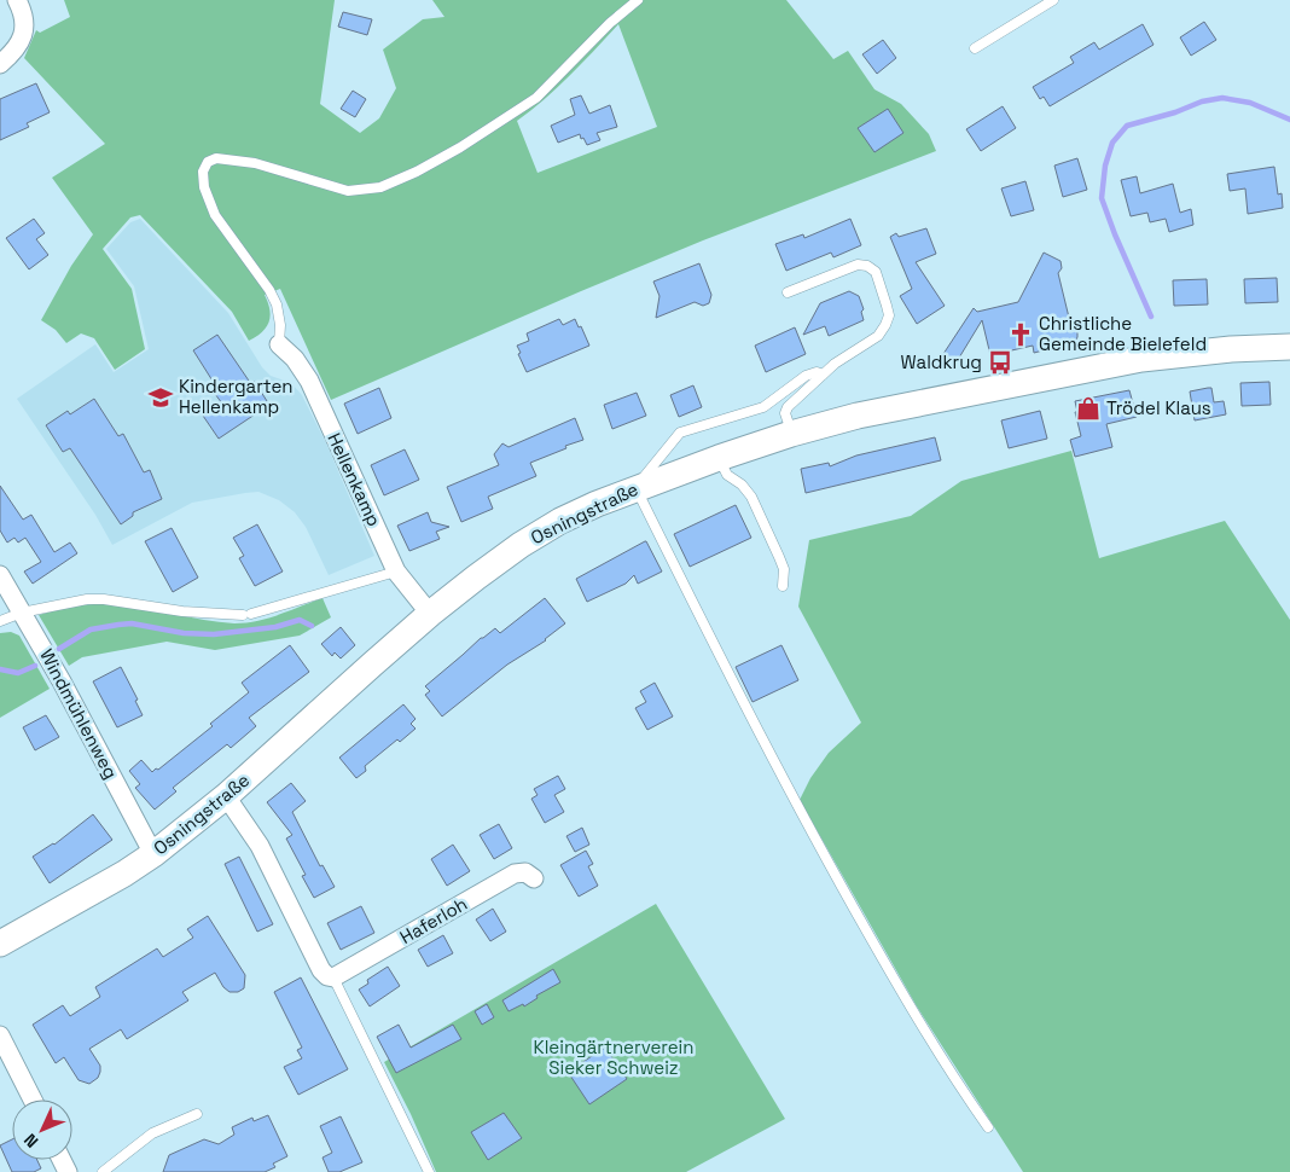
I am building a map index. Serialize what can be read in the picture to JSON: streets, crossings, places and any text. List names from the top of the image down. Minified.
{"streets":{"main road":["Osningstraße"],"street":["Hellenkamp","Windmühlenweg","Haferloh"]},"crossings":[["Hellenkamp","Osningstraße"],["Osningstraße","Windmühlenweg"]],"parks":["Kleingärtnerverein Sieker Schweiz"],"places":{"church":["Christliche Gemeinde Bielefeld"],"bus stop":["Waldkrug"],"school or university":["Kindergarten Hellenkamp"],"shop":["Trödel Klaus"]},"north":"bottom left"}
